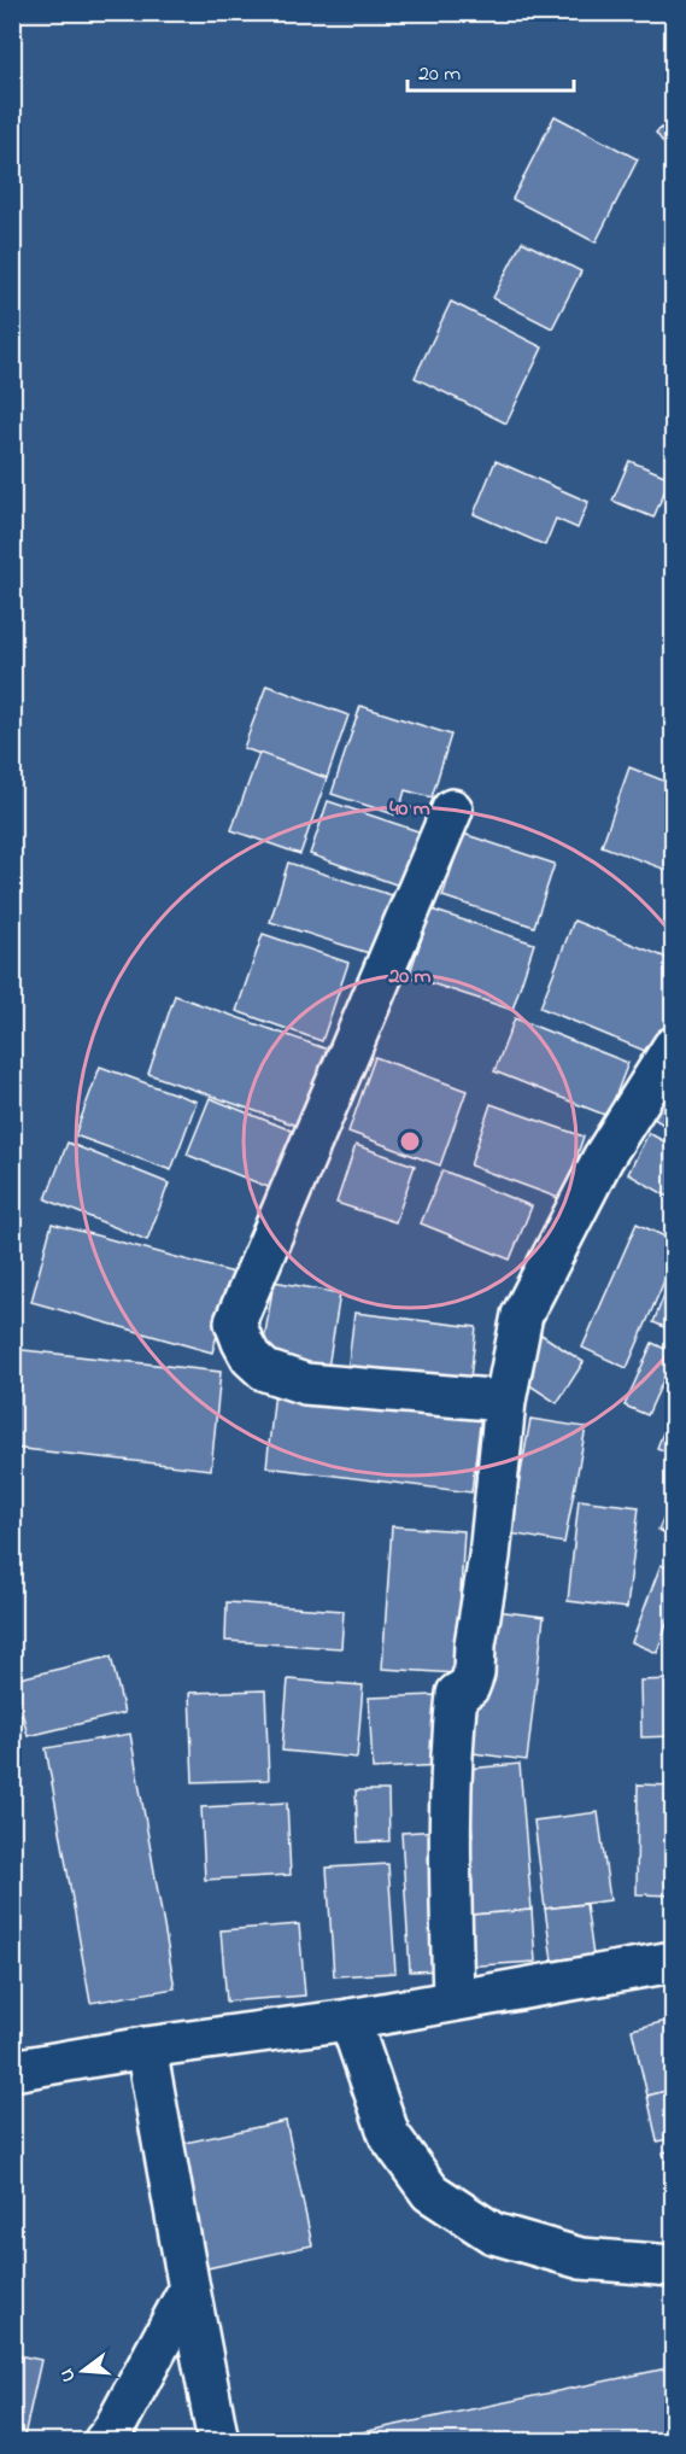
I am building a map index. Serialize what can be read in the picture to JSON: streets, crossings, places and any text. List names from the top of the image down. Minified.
{"scale_bar":"20 m","north":"left","rings":["40 m","20 m"]}
